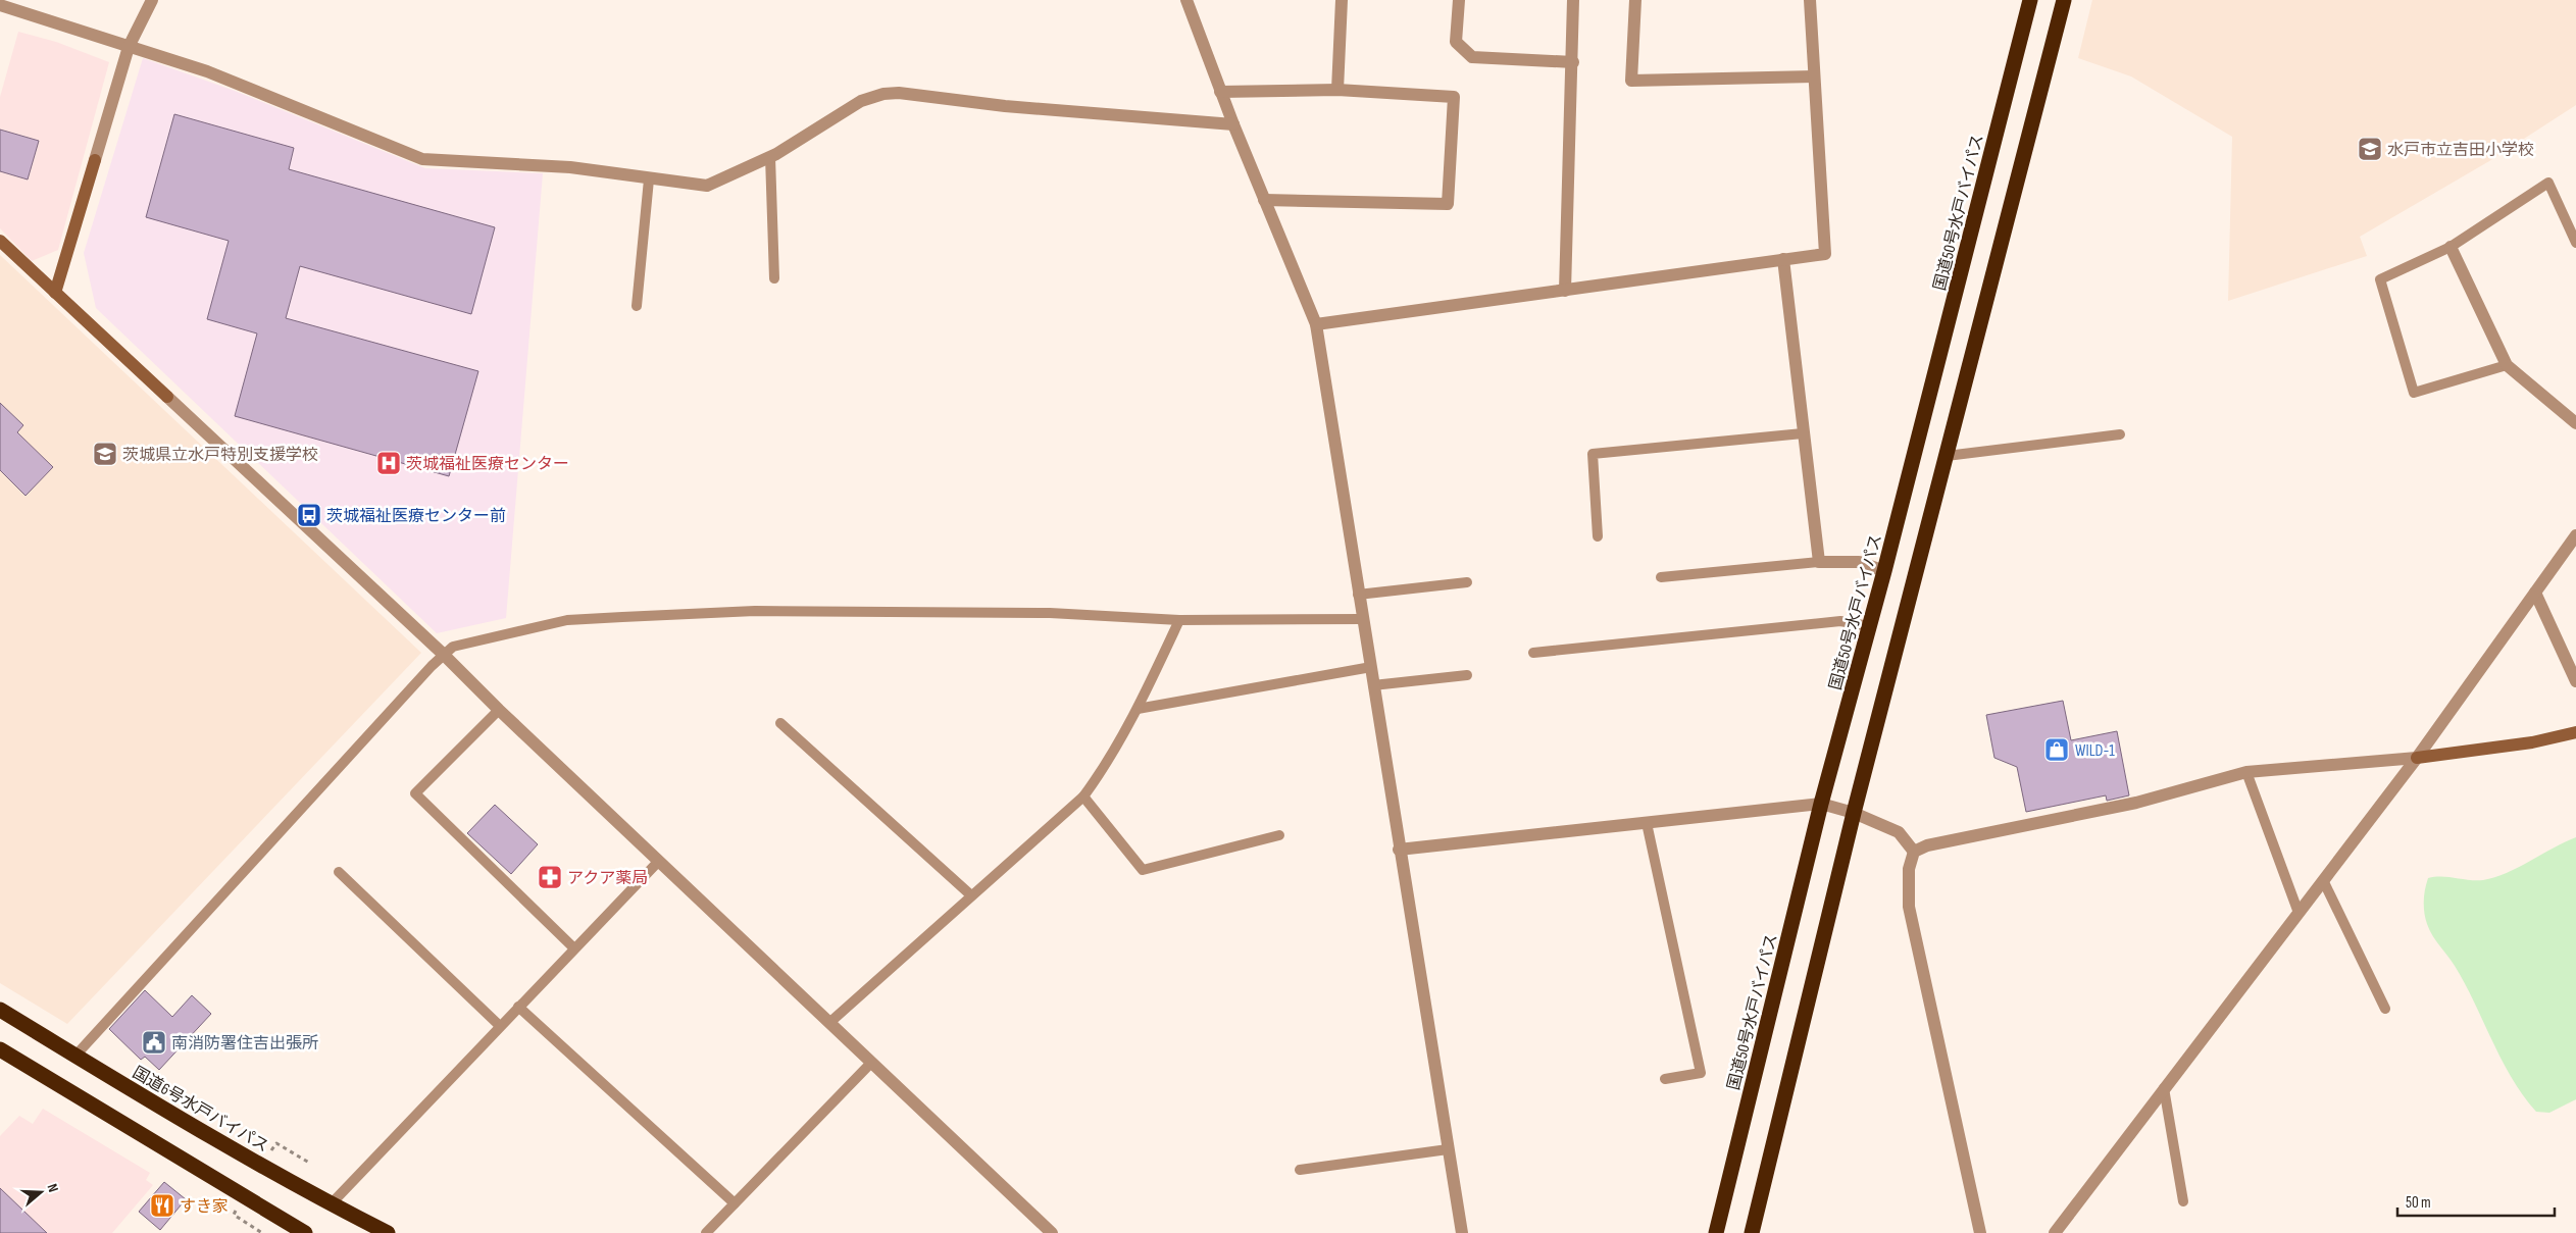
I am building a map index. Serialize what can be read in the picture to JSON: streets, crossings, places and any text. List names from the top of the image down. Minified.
{"streets":{"highway":["国道50号水戸バイパス","国道6号水戸バイパス"]},"places":{"school or university":["水戸市立吉田小学校","茨城県立水戸特別支援学校"],"hospital":["茨城福祉医療センター"],"bus stop":["茨城福祉医療センター前"],"shop":["WILD-1"],"pharmacy":["アクア薬局"],"public building":["南消防署住吉出張所"],"restaurant":["すき家"]},"scale_bar":"50 m","north":"right"}
